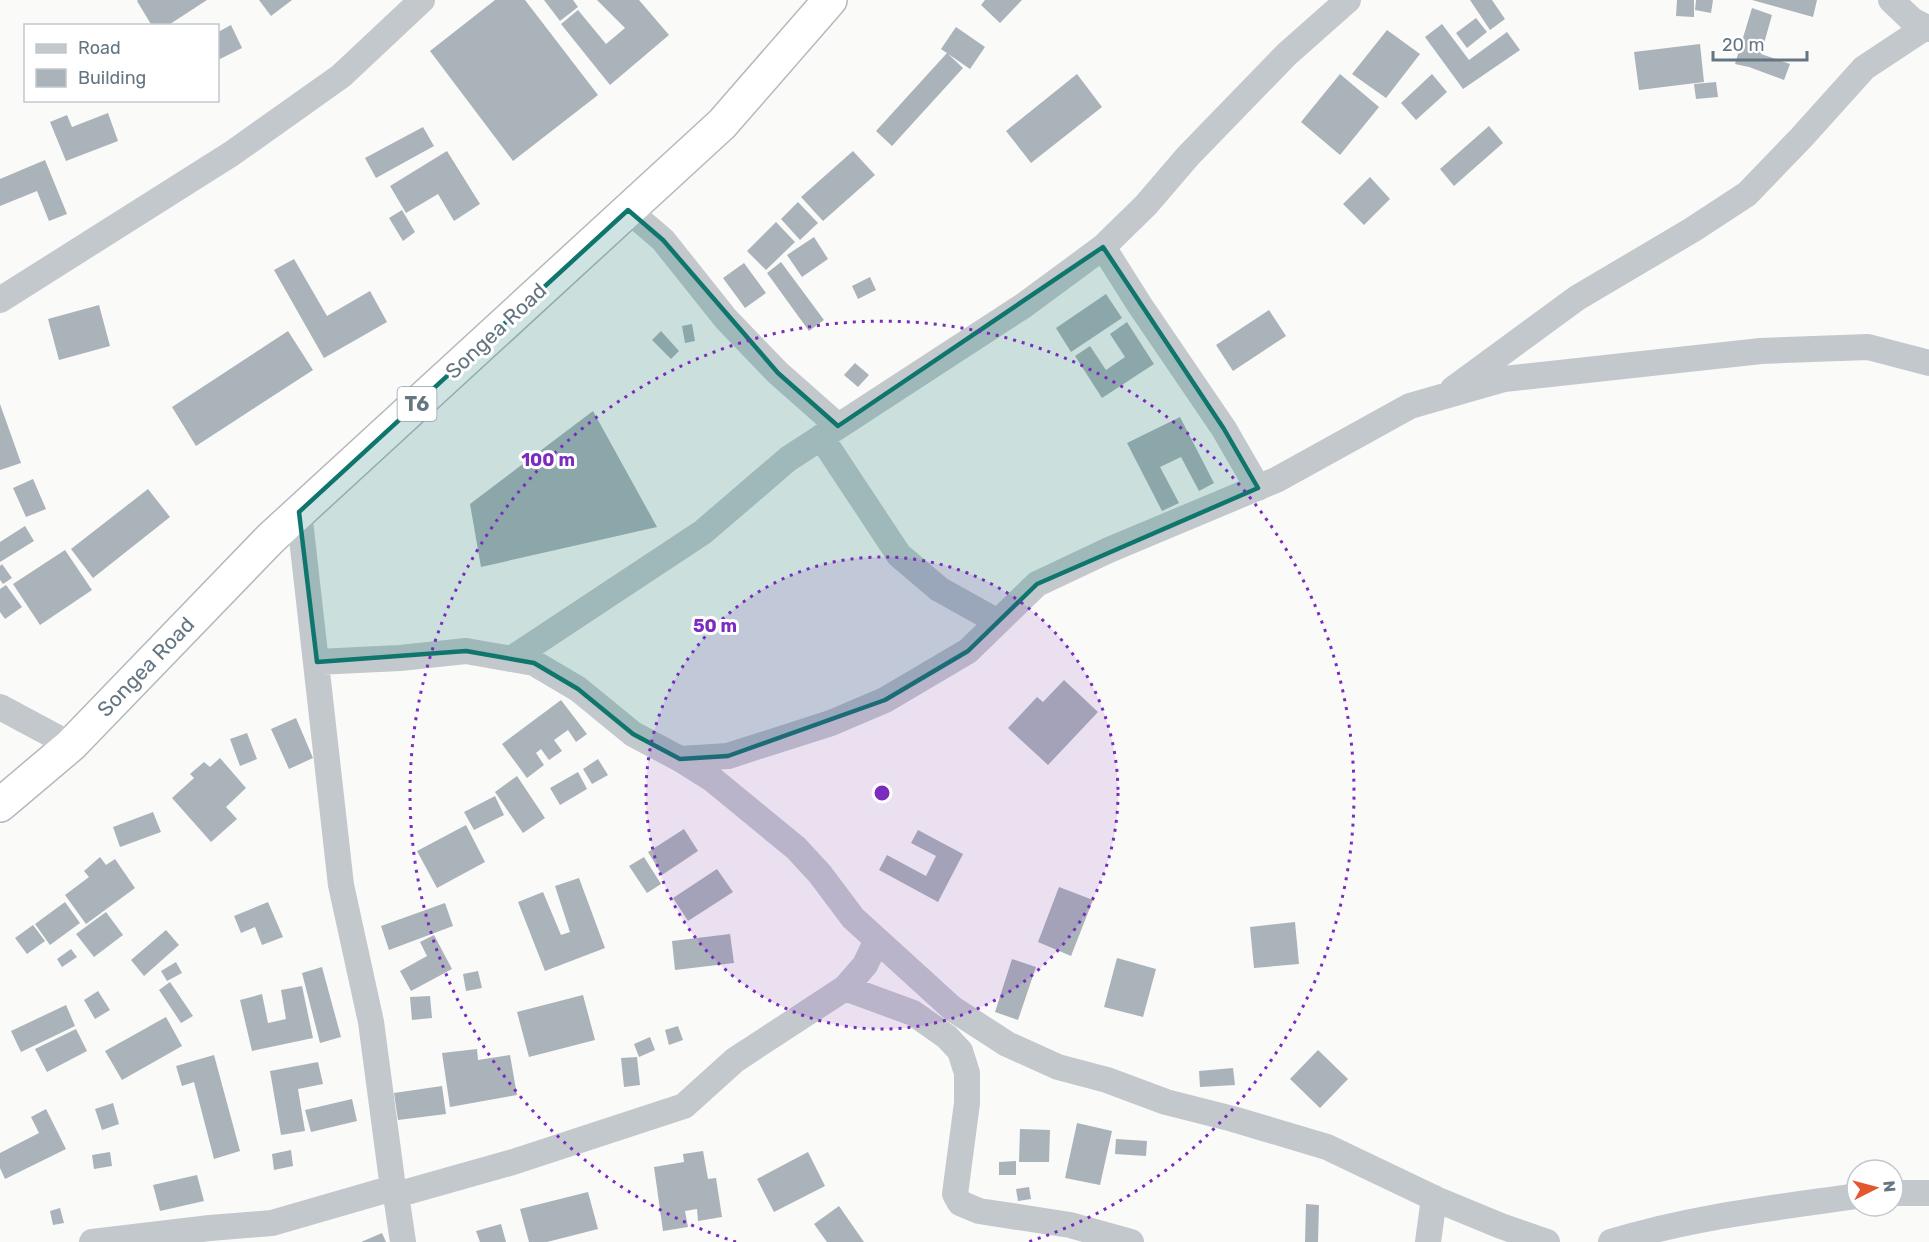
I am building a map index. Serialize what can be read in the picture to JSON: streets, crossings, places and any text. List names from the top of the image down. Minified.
{"streets":{"highway":["Songea Road","T6"]},"legend":["Road","Building"],"scale_bar":"20 m","north":"right","rings":["100 m","50 m"]}
